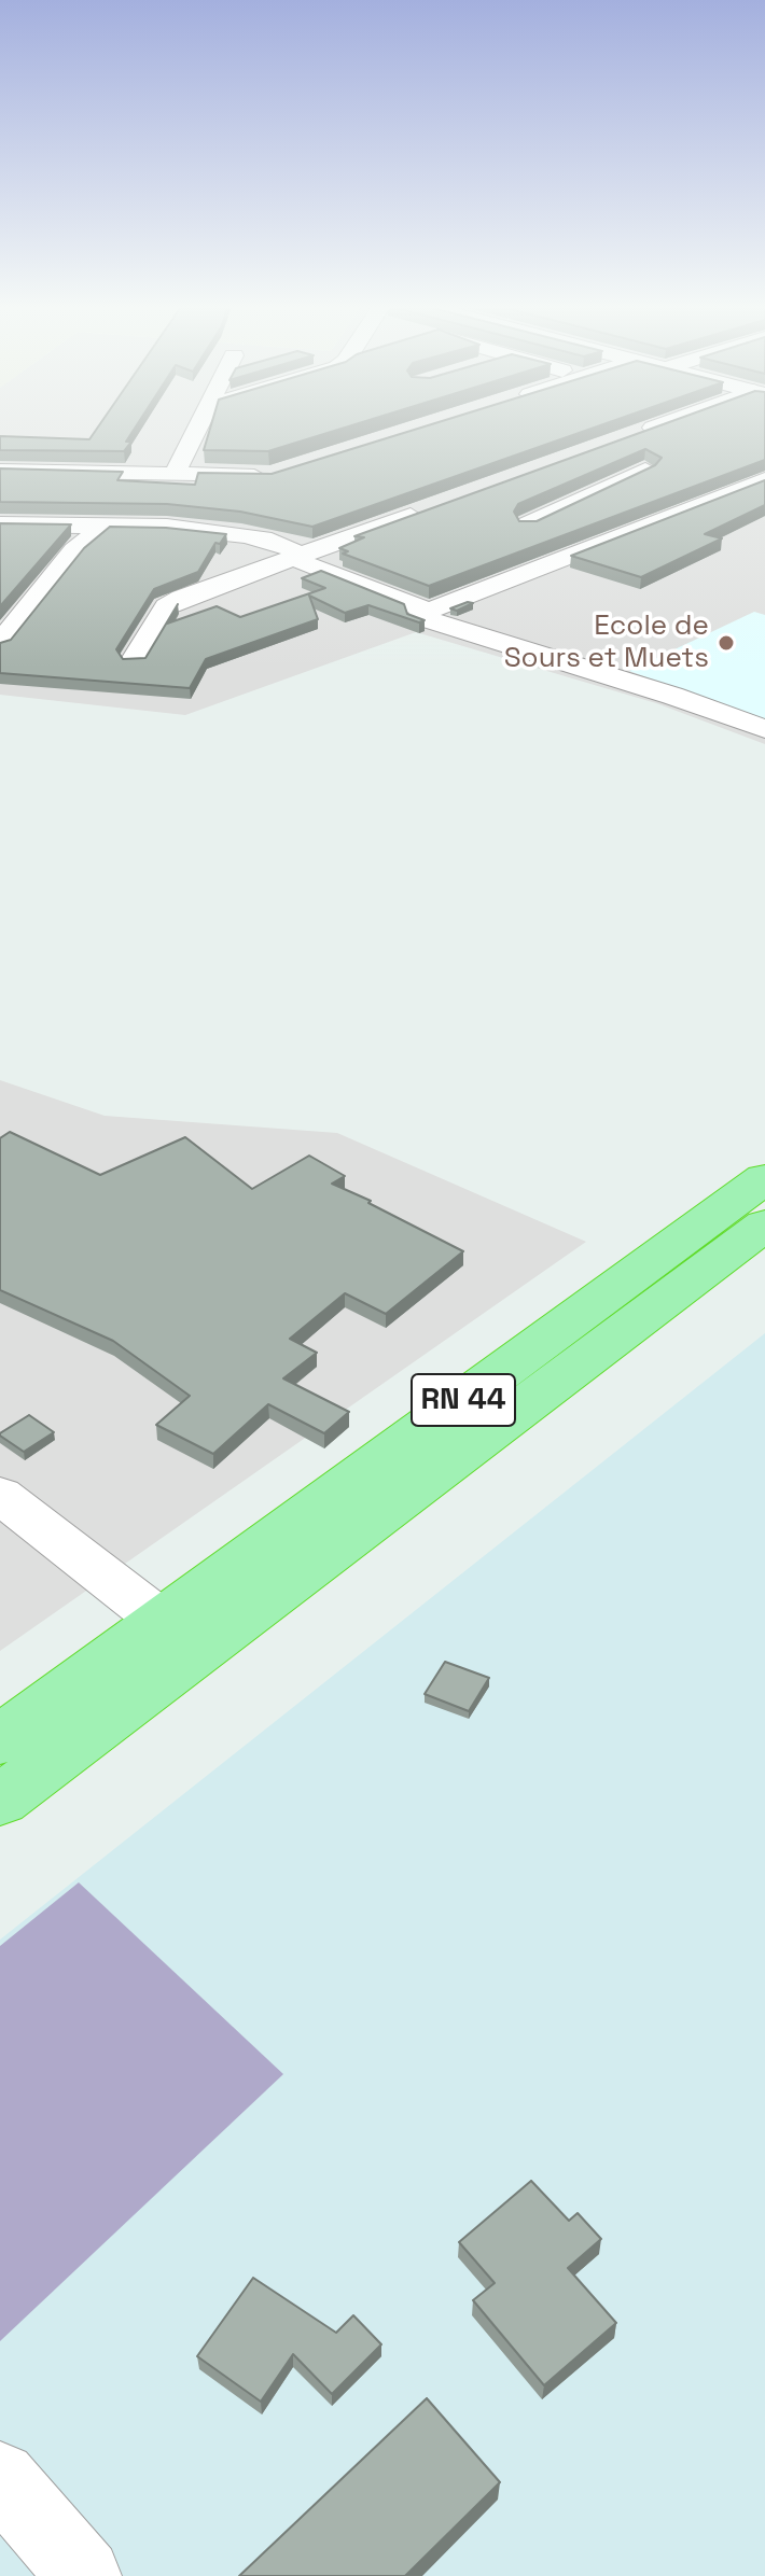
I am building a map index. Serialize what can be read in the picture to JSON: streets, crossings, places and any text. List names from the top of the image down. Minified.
{"streets":{"highway":["RN 44"]},"places":["Ecole de Sours et Muets"]}
